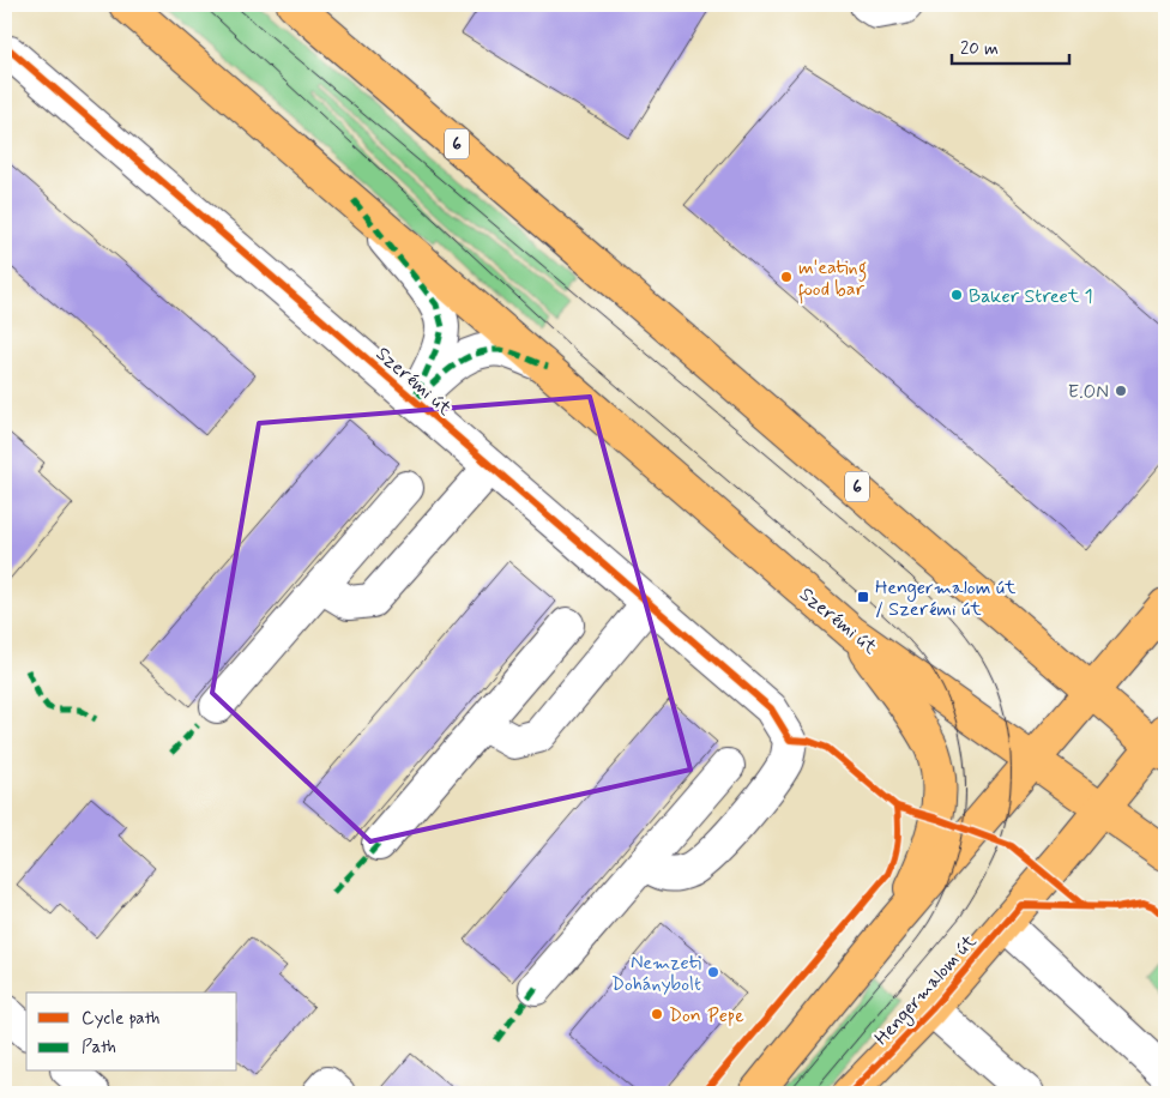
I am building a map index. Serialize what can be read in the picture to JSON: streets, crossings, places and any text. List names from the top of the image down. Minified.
{"streets":{"main road":["6","Szerémi út","Hengermalom út"]},"crossings":[["6","Hengermalom út"],["Szerémi út","Hengermalom út"]],"places":{"other":["m'eating food bar","Baker Street 1","E.ON","Nemzeti Dohánybolt","Don Pepe"],"transit":["Hengermalom út / Szerémi út"]},"legend":["Cycle path","Path"],"scale_bar":"20 m"}
